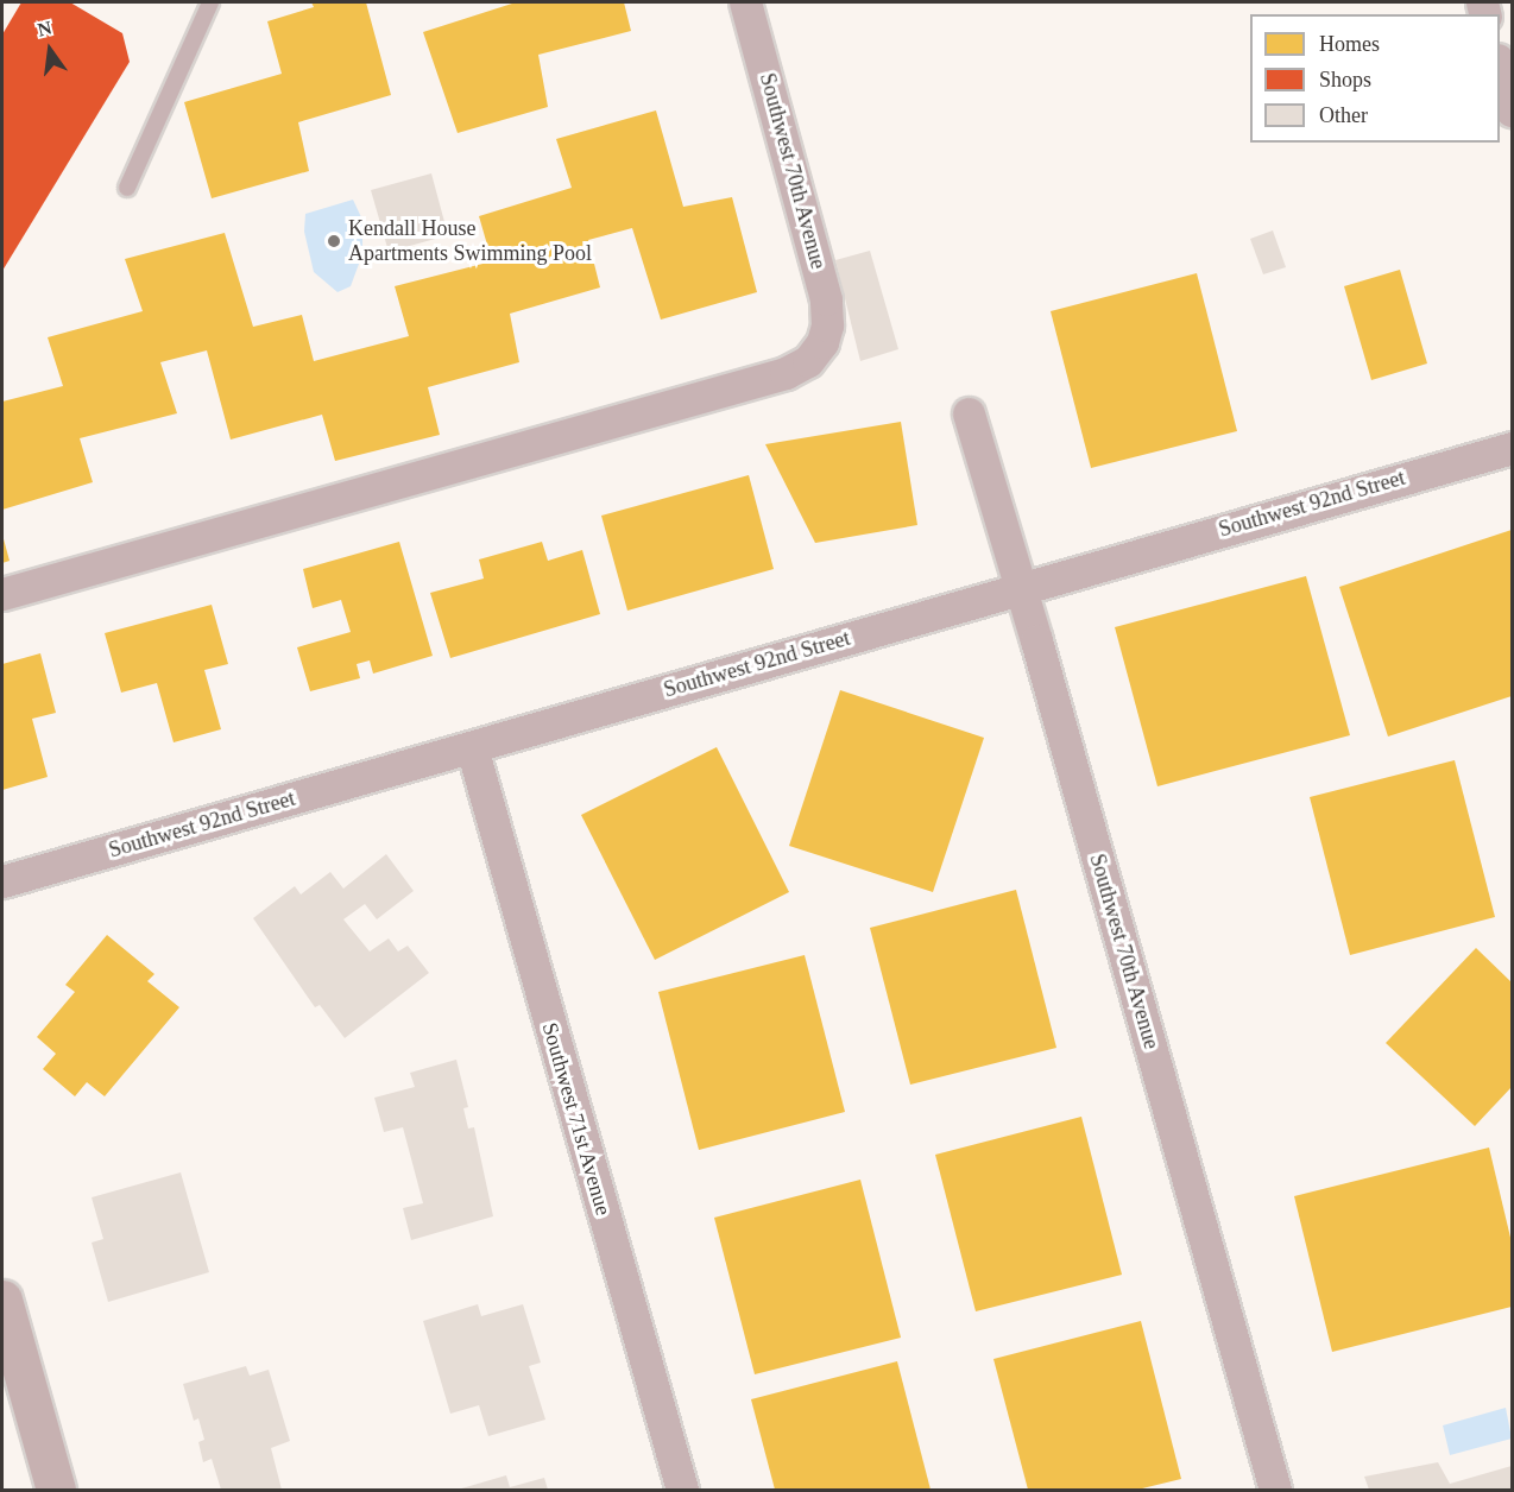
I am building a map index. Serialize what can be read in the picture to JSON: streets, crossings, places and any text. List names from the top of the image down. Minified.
{"streets":{"street":["Southwest 70th Avenue","Southwest 92nd Street","Southwest 71st Avenue"]},"crossings":[["Southwest 70th Avenue","Southwest 92nd Street"],["Southwest 92nd Street","Southwest 71st Avenue"]],"places":["Kendall House Apartments Swimming Pool"],"legend":["Homes","Shops","Other"],"north":"top"}
